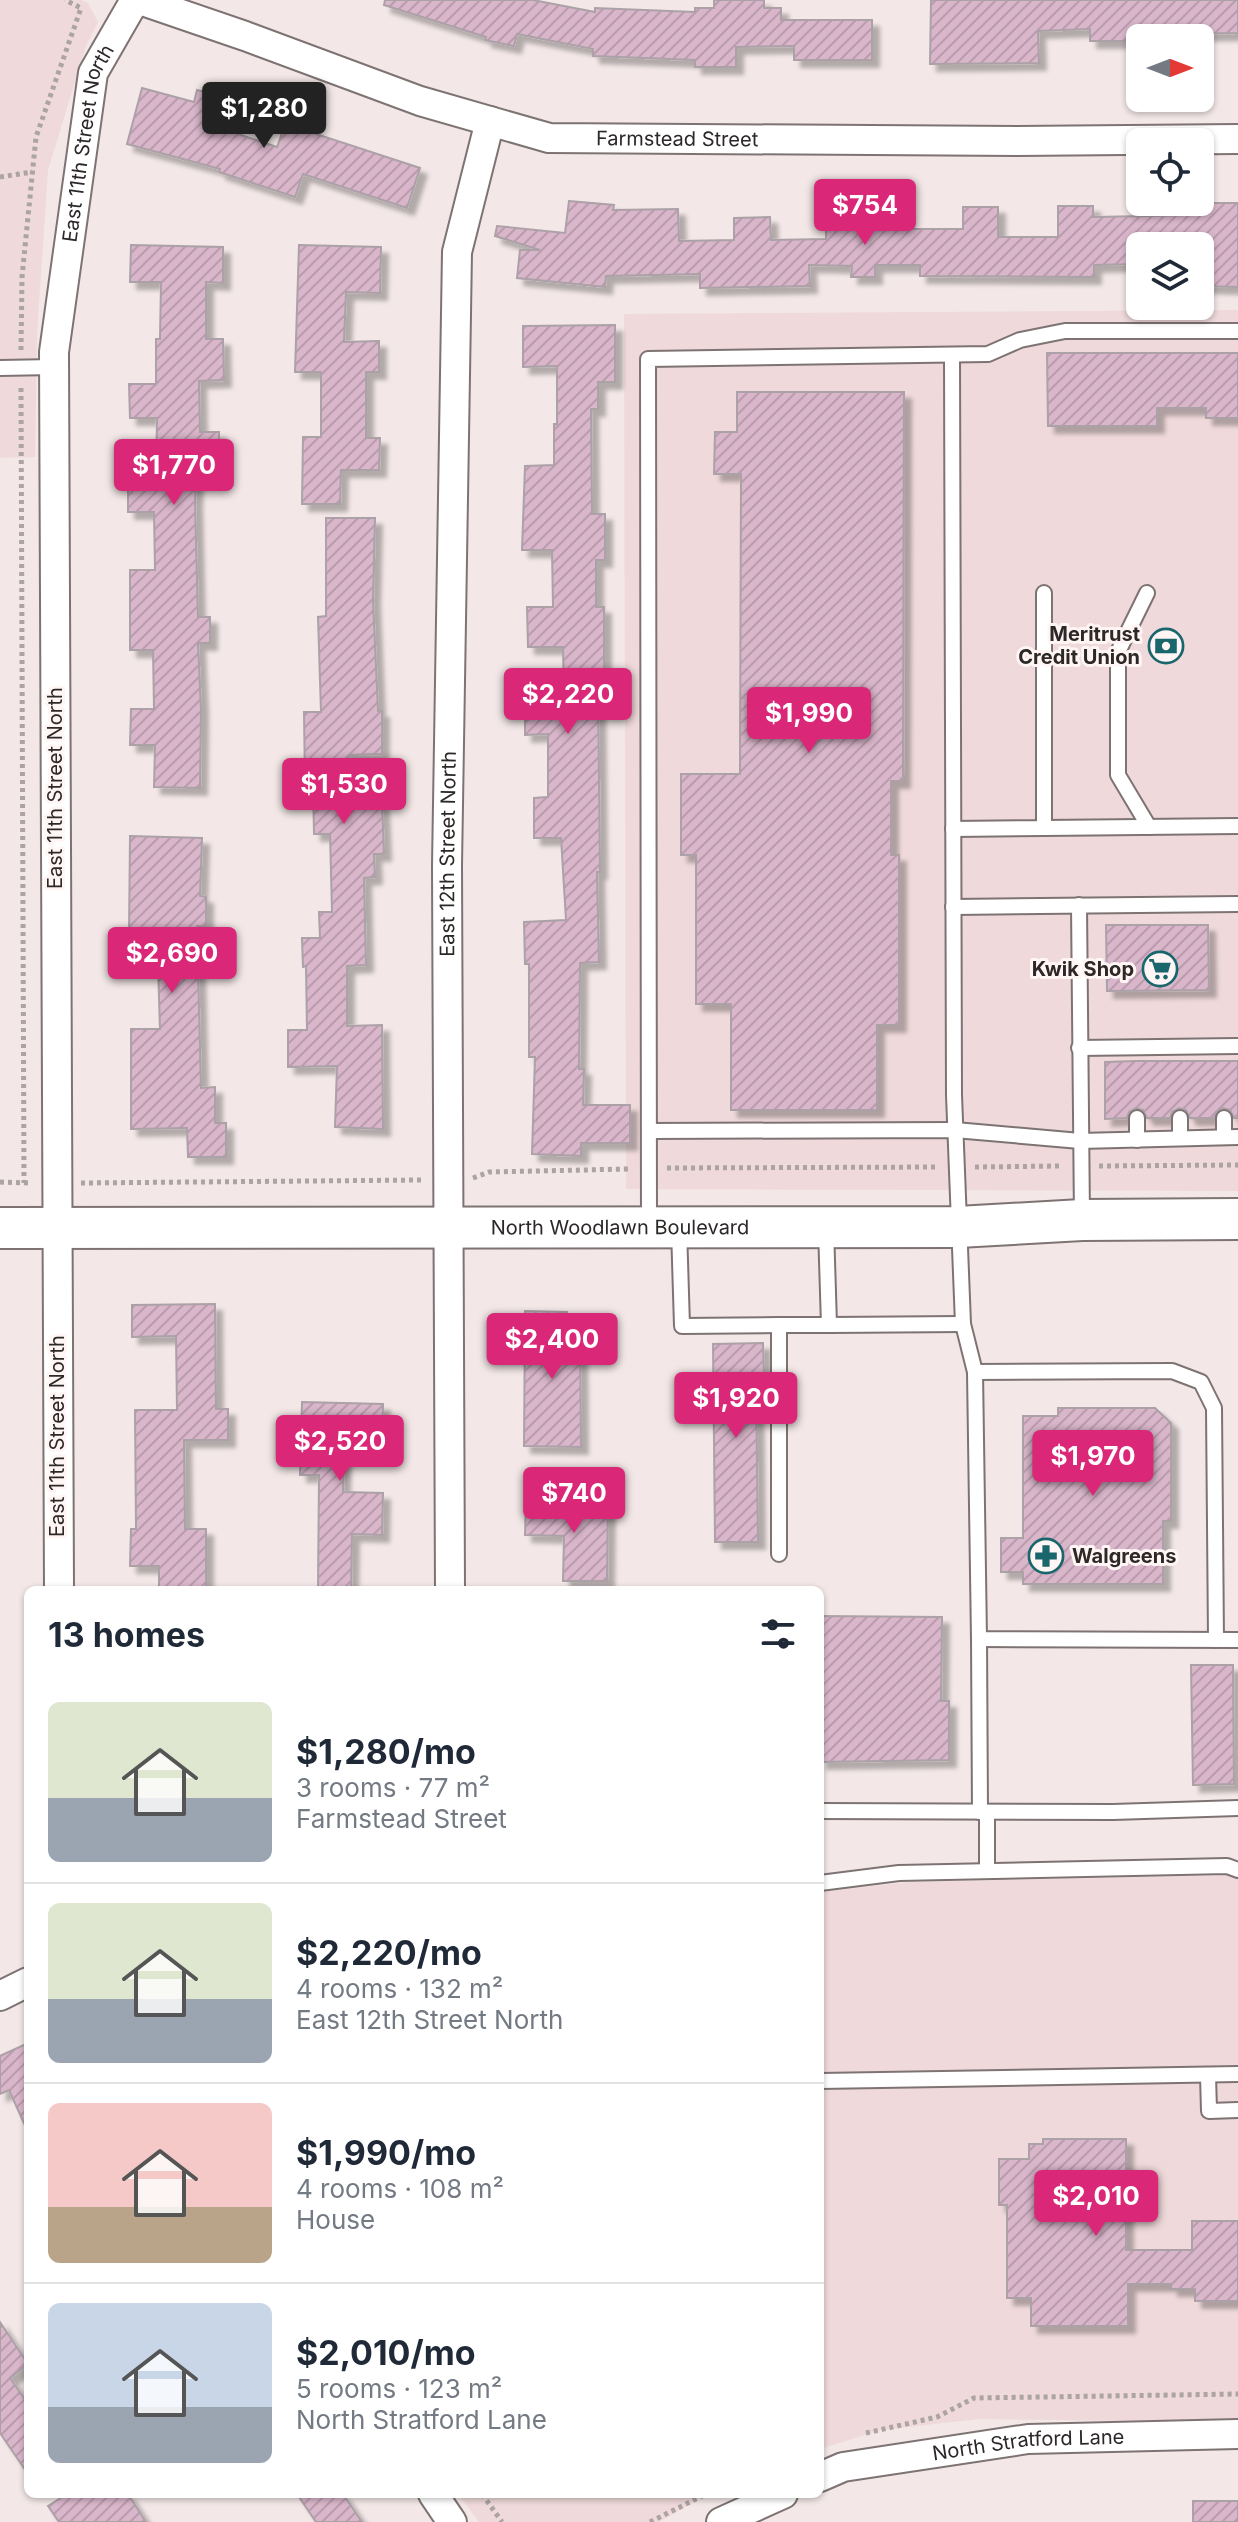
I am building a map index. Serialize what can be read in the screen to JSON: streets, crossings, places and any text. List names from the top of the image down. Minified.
{"streets":{"main road":["North Woodlawn Boulevard"],"street":["Farmstead Street","East 11th Street North","East 12th Street North","North Stratford Lane"]},"crossings":[["Farmstead Street","East 11th Street North"],["Farmstead Street","East 12th Street North"],["East 11th Street North","North Woodlawn Boulevard"],["East 12th Street North","North Woodlawn Boulevard"]],"places":{"bank":["Meritrust Credit Union"],"supermarket":["Kwik Shop"],"pharmacy":["Walgreens"]},"north":"right","page":{"price":["$1,280","$754","$1,770","$2,220","$1,990","$1,530","$2,690","$2,400","$1,920","$2,520","$1,970","$740","$2,010"],"heading":"13 homes","list":[{"name":"$1,280/mo","note":"3 rooms · 77 m² · Farmstead Street"},{"name":"$2,220/mo","note":"4 rooms · 132 m² · East 12th Street North"},{"name":"$1,990/mo","note":"4 rooms · 108 m² · House"},{"name":"$2,010/mo","note":"5 rooms · 123 m² · North Stratford Lane"}]}}
